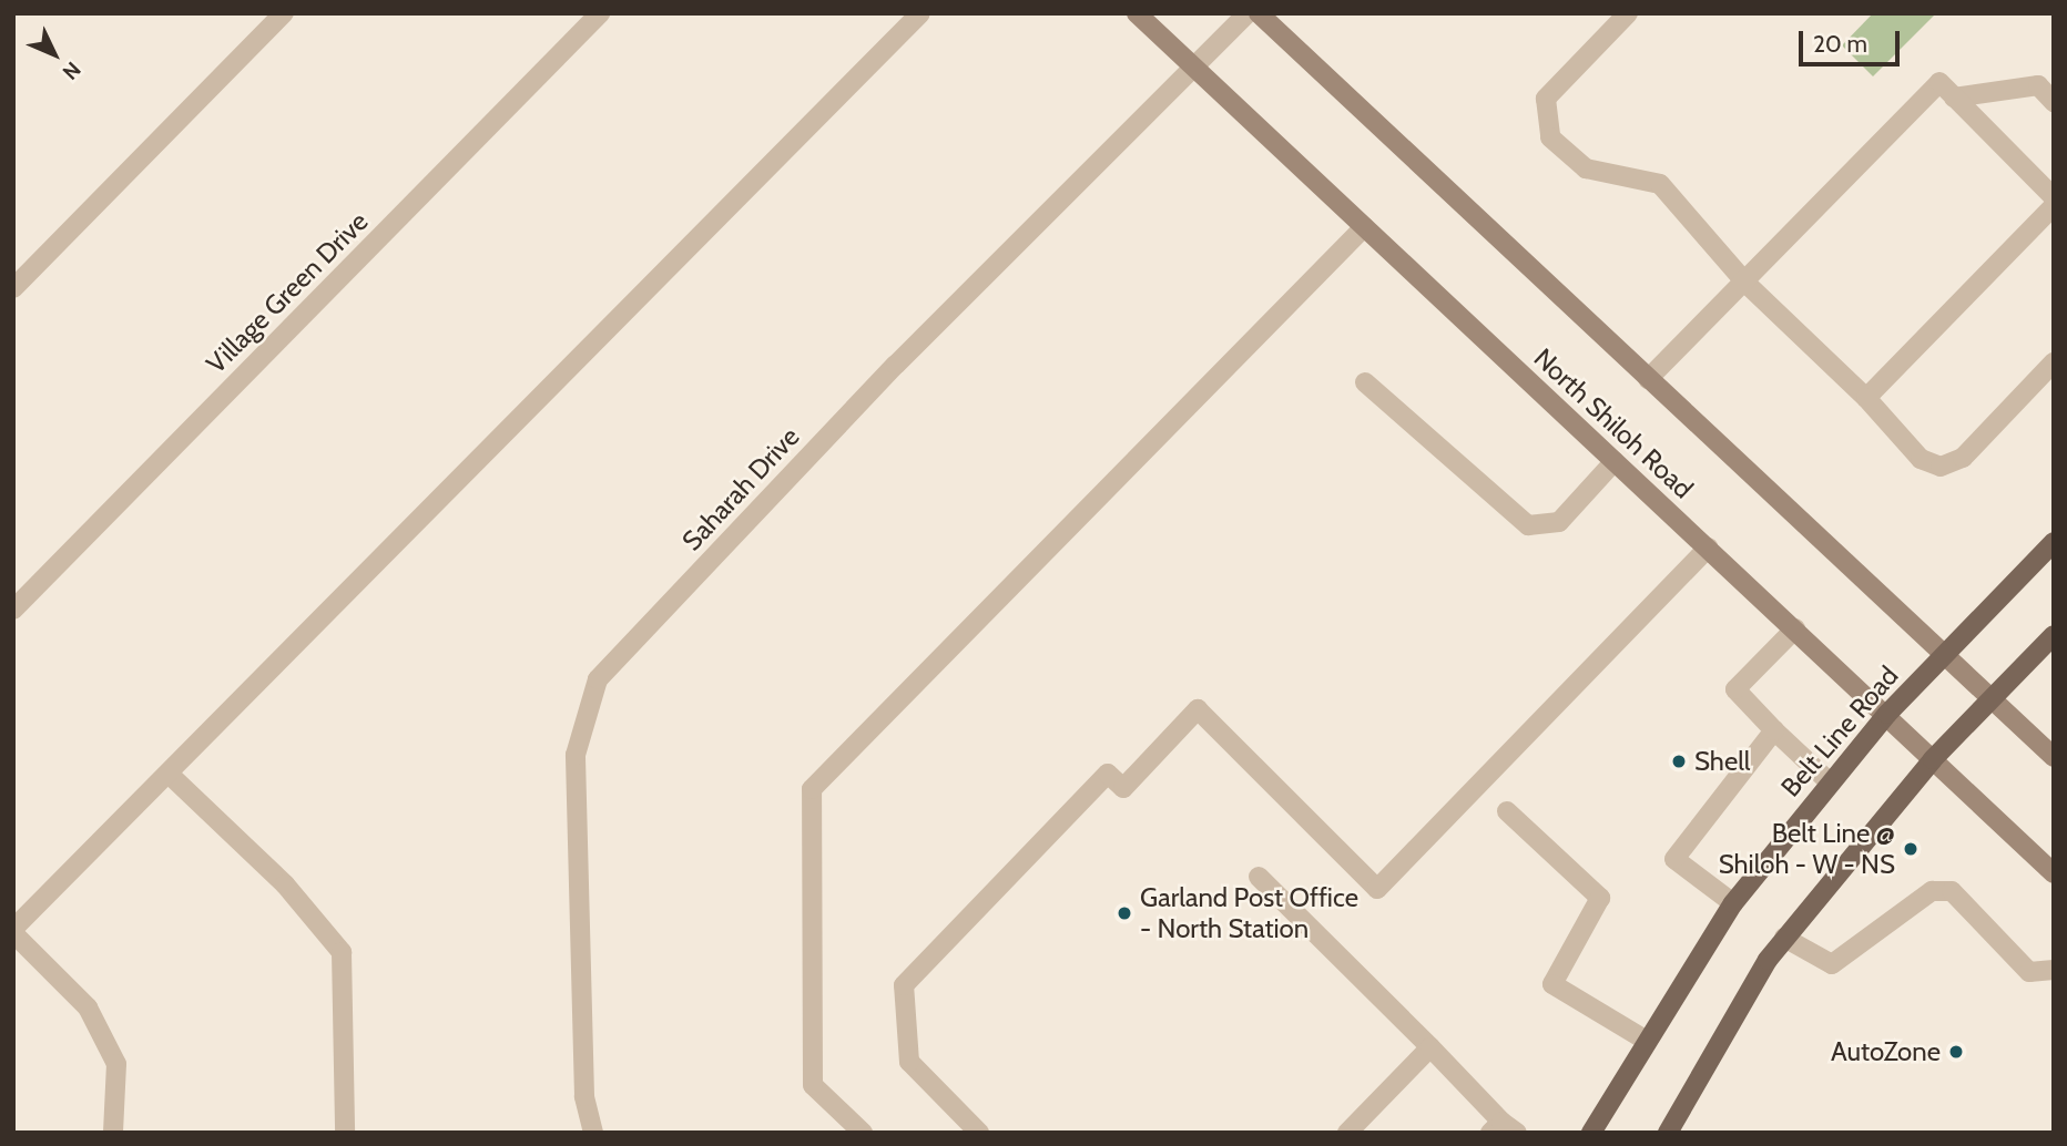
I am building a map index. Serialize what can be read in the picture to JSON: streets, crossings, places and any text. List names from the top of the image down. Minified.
{"streets":{"main road":["North Shiloh Road","Belt Line Road"],"street":["Village Green Drive","Saharah Drive"]},"crossings":[["North Shiloh Road","Saharah Drive"],["North Shiloh Road","Belt Line Road"]],"places":["Shell","Belt Line @ Shiloh - W - NS","Garland Post Office - North Station","AutoZone"],"scale_bar":"20 m","north":"bottom right"}
